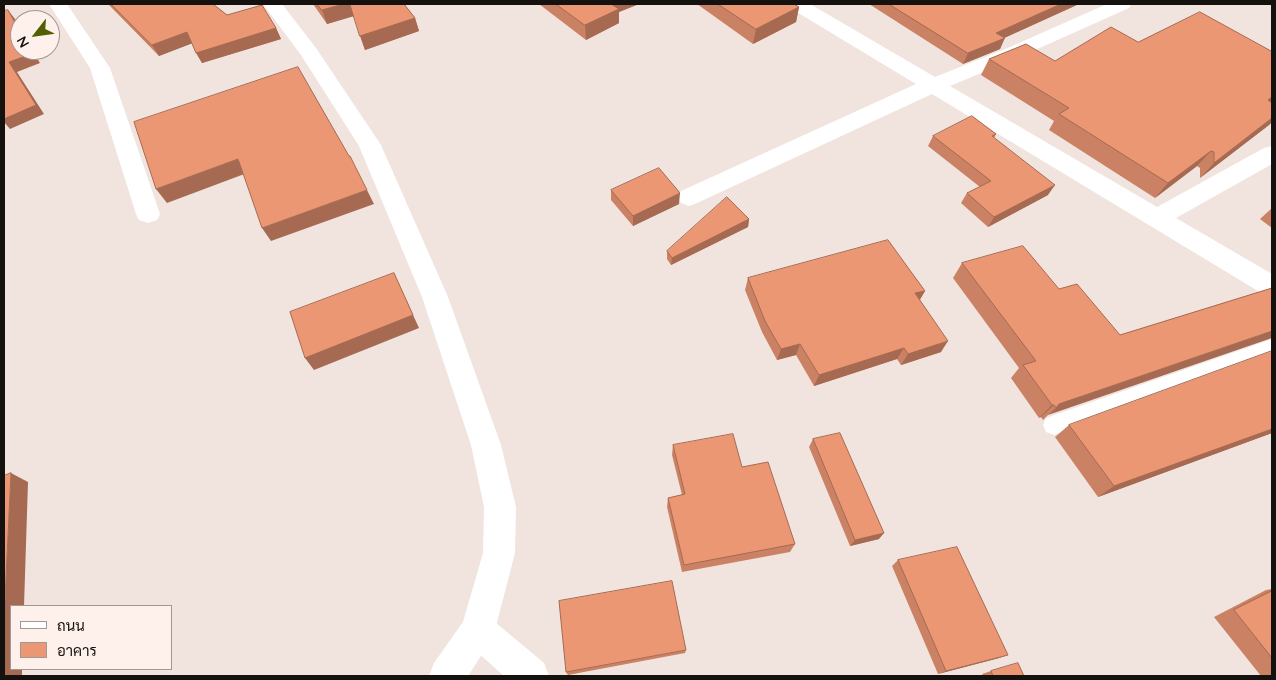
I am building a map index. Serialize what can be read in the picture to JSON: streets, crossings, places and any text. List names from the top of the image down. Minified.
{"legend":["ถนน","อาคาร"],"north":"bottom left"}
